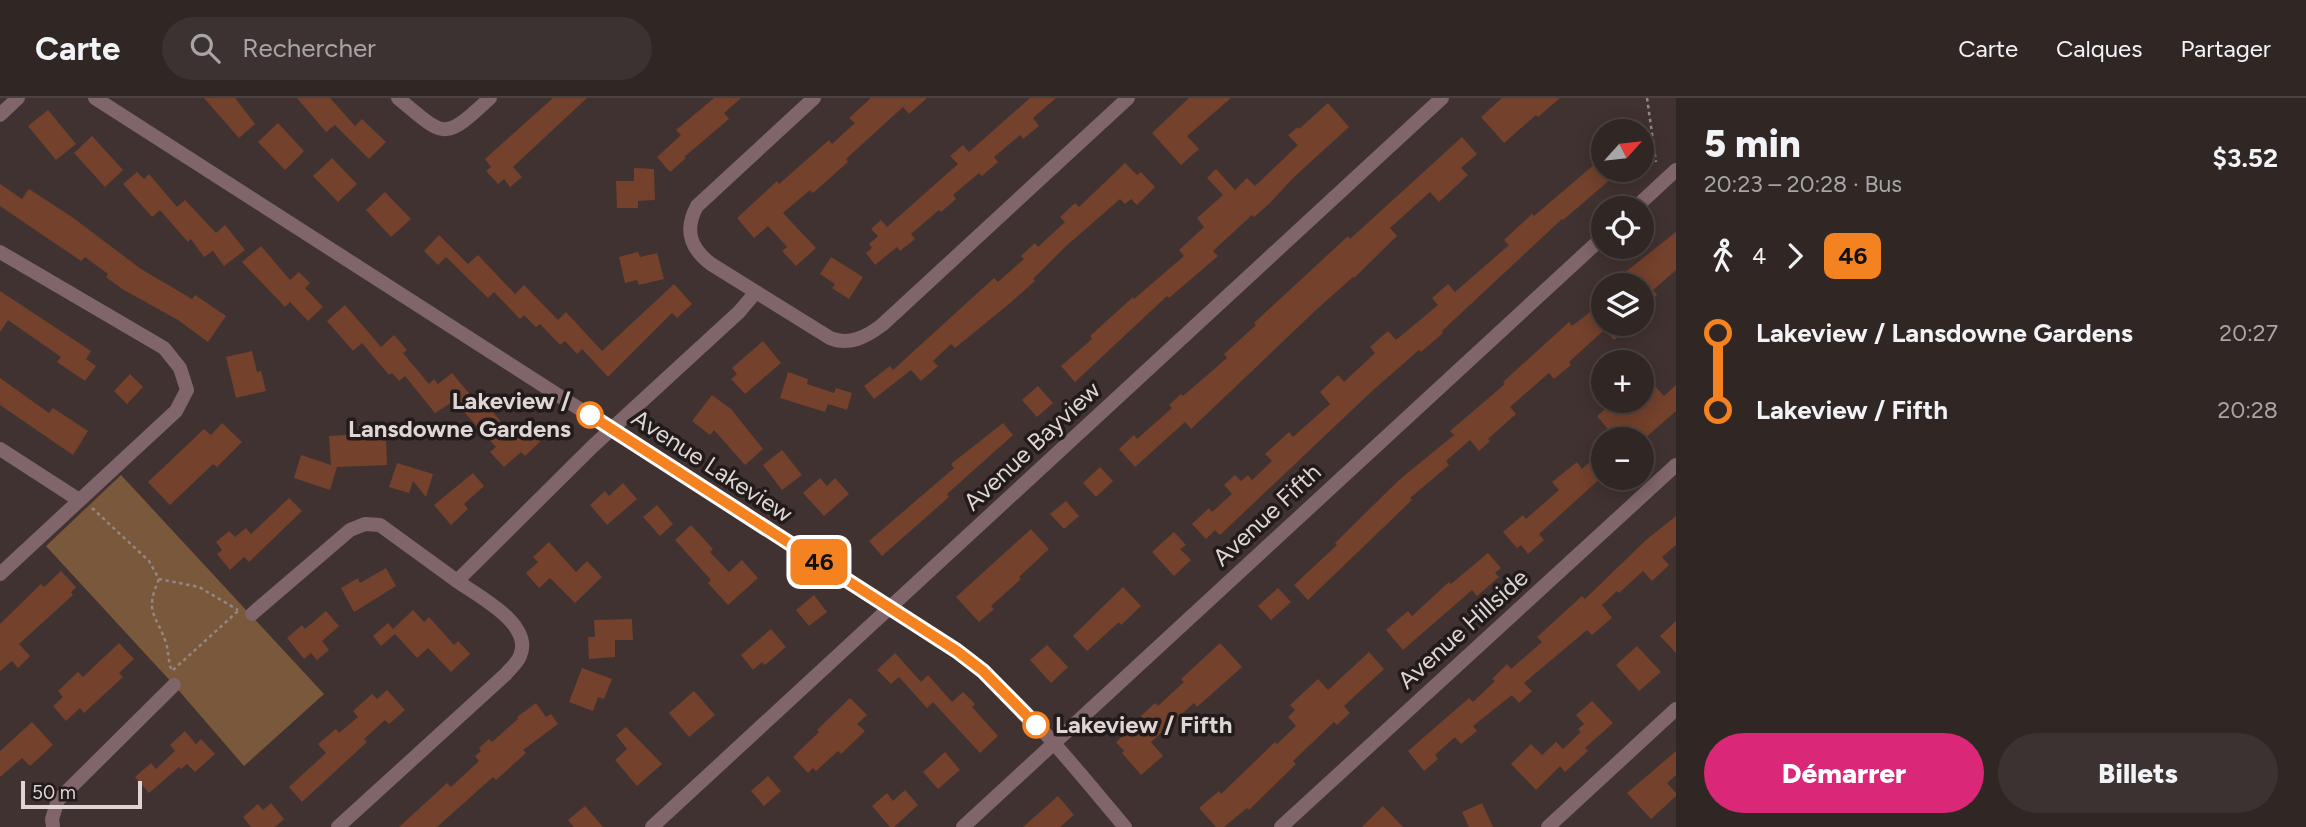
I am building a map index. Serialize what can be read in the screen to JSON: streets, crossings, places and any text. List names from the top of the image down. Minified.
{"streets":{"street":["Avenue Bayview","Avenue Lakeview","Avenue Fifth","Avenue Hillside"]},"crossings":[["Avenue Bayview","Avenue Lakeview"],["Avenue Lakeview","Avenue Fifth"]],"places":["Lakeview / Lansdowne Gardens","Lakeview / Fifth"],"lines":["bus line 46"],"scale_bar":"50 m","north":"top right","page":{"header":"Carte","search":"Rechercher","nav":["Carte","Calques","Partager"],"on_map":"46","heading":["5 min","20:23 – 20:28 · Bus","$3.52"],"map_buttons":["+","−"],"legs":["4","46"],"list":[{"name":"Lakeview / Lansdowne Gardens","value":"20:27"},{"name":"Lakeview / Fifth","value":"20:28"}],"buttons":["Démarrer","Billets"],"scale":"50 m"}}
